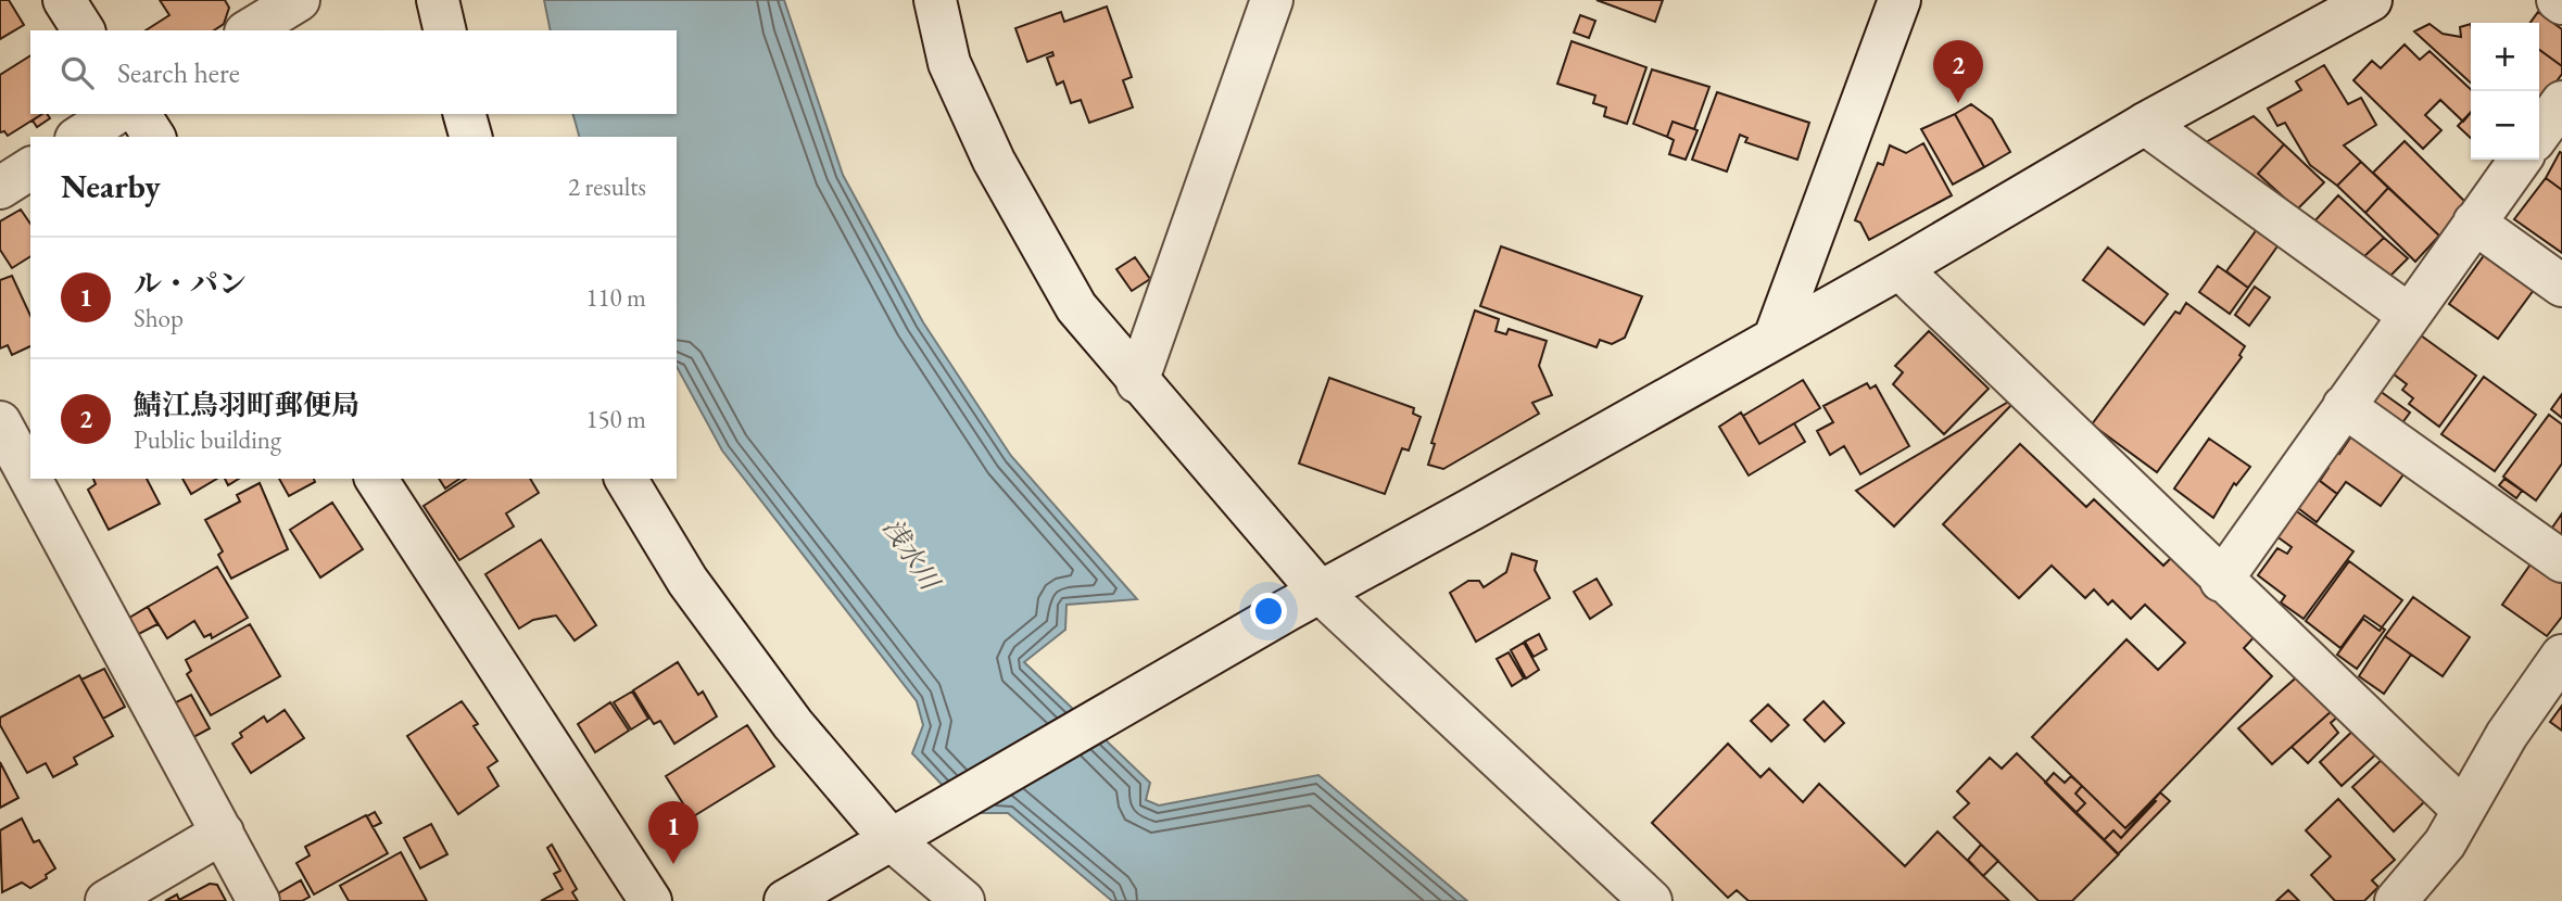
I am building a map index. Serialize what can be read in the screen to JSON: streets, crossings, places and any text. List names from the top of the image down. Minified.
{"water":["浅水川"],"page":{"map_buttons":["+","−"],"search":"Search here","pins":["2","1"],"heading":["Nearby","2 results"],"list":[{"mark":"1","name":"ル・パン","note":"Shop","value":"110 m"},{"mark":"2","name":"鯖江鳥羽町郵便局","note":"Public building","value":"150 m"}]}}
